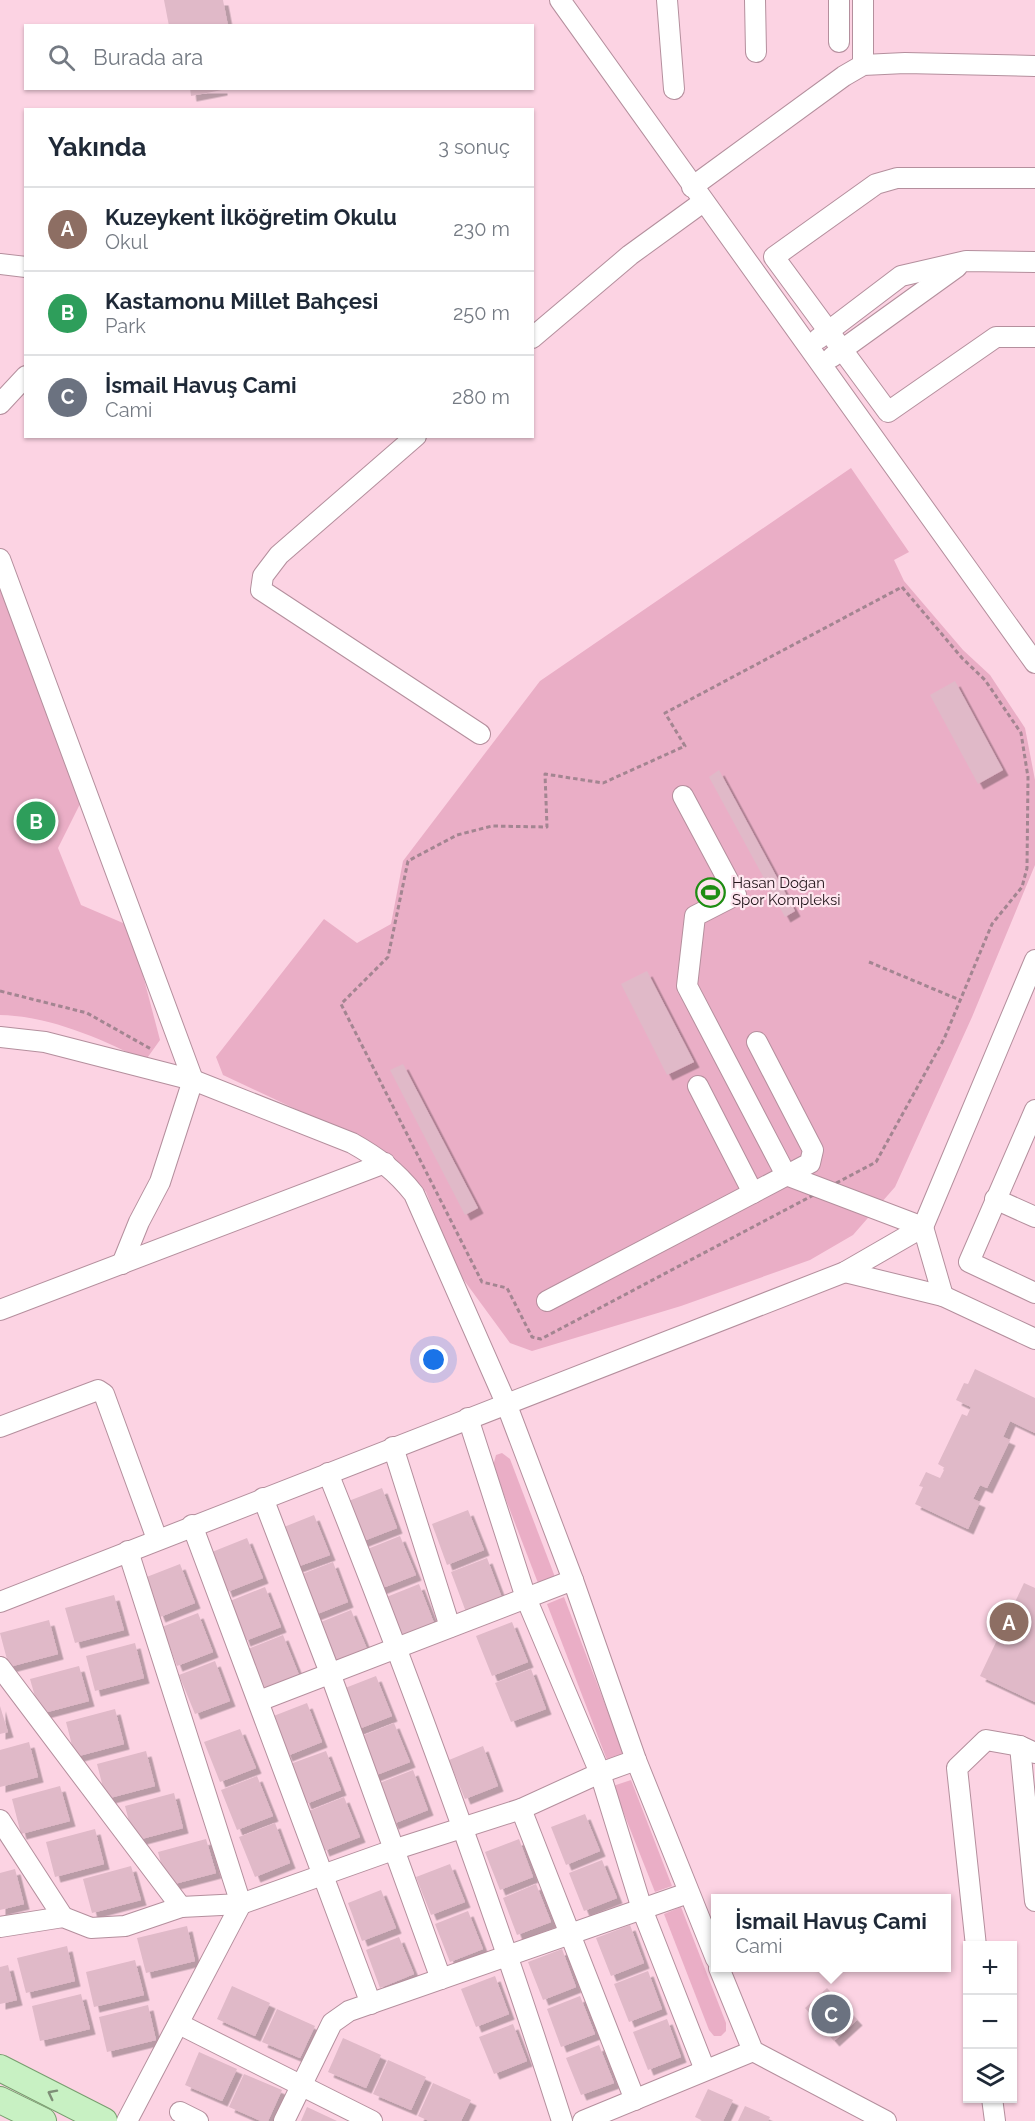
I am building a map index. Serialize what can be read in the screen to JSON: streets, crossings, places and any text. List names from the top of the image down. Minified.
{"places":{"sports":["Hasan Doğan Spor Kompleksi"]},"page":{"search":"Burada ara","heading":["Yakında","3 sonuç"],"list":[{"mark":"A","name":"Kuzeykent İlköğretim Okulu","note":"Okul","value":"230 m"},{"mark":"B","name":"Kastamonu Millet Bahçesi","note":"Park","value":"250 m"},{"mark":"C","name":"İsmail Havuş Cami","note":"Cami","value":"280 m"}],"pins":["B","A","C"],"popup":["İsmail Havuş Cami","Cami"],"map_buttons":["+","−"]}}
